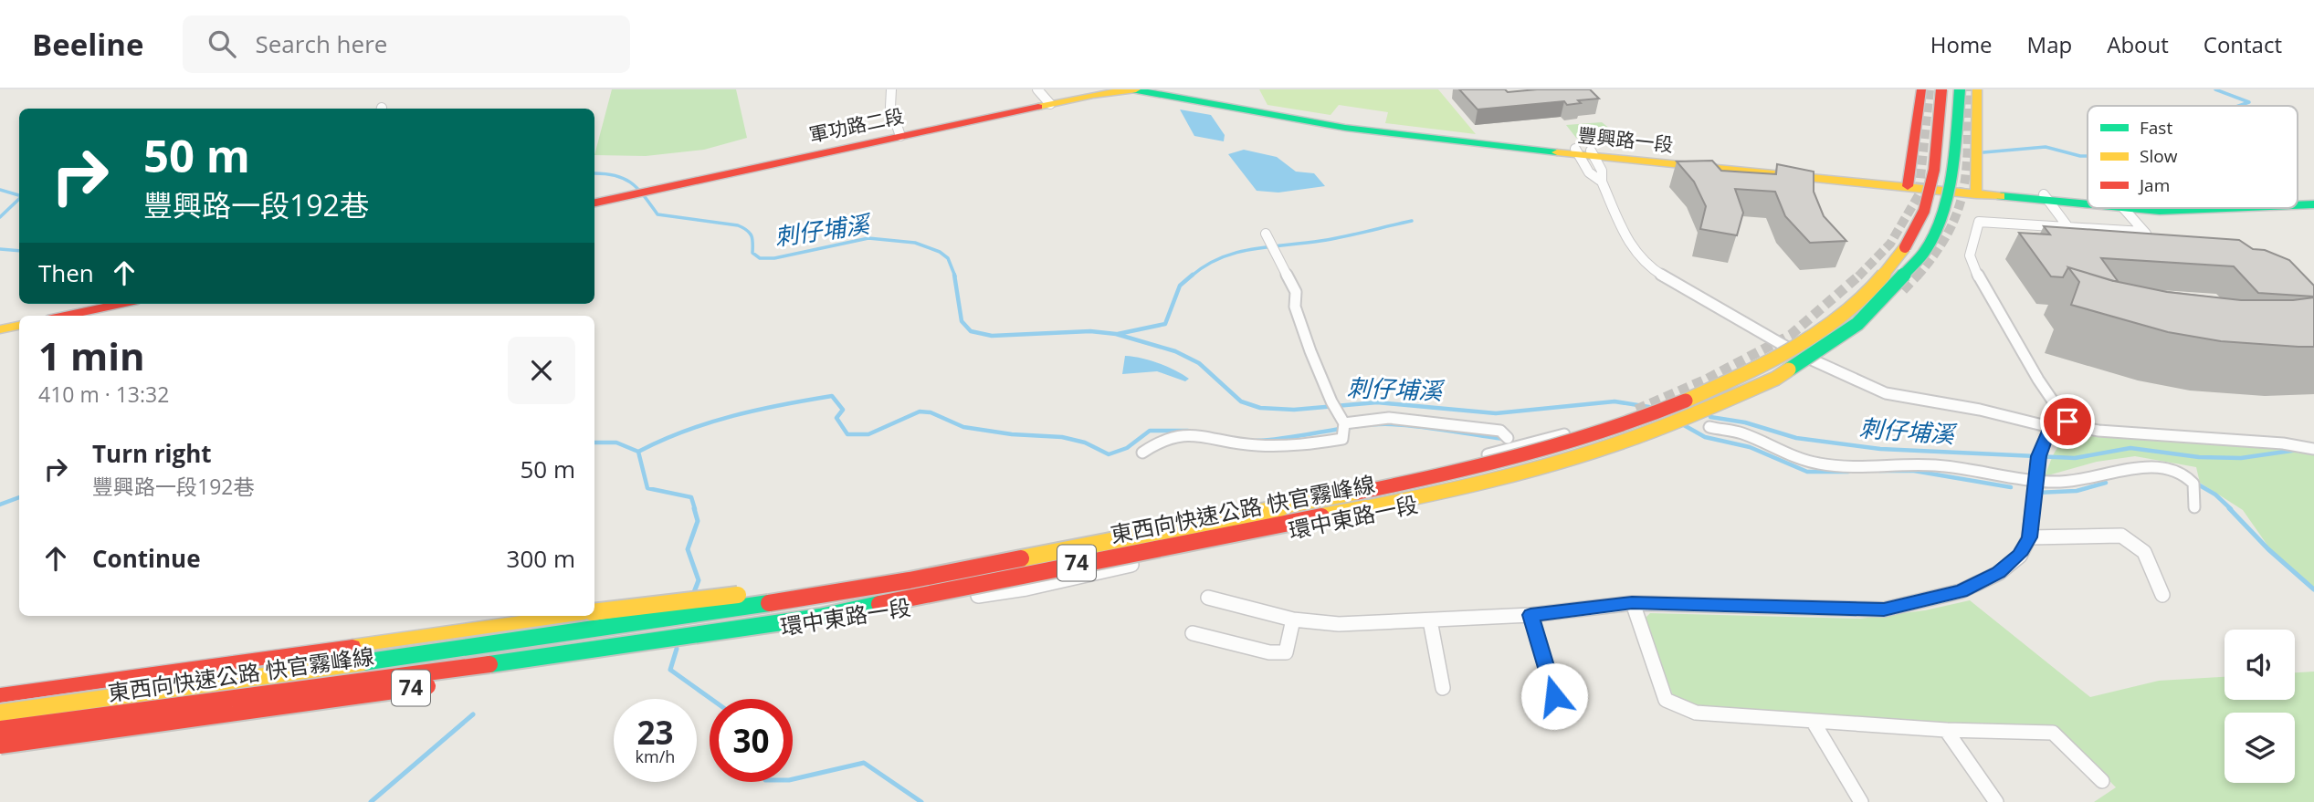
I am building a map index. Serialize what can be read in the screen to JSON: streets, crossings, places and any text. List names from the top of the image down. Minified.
{"streets":{"main road":["軍功路二段","豐興路一段","東西向快速公路 快官霧峰線","74"],"street":["環中東路一段"]},"crossings":[["軍功路二段","豐興路一段"],["東西向快速公路 快官霧峰線","74"]],"water":["刺仔埔溪"],"legend":["Fast","Slow","Jam"],"page":{"header":"Beeline","search":"Search here","nav":["Home","Map","About","Contact"],"turn":["50 m","豐興路一段192巷"],"then":"Then","heading":["1 min","410 m · 13:32"],"list":[{"name":"Turn right","note":"豐興路一段192巷","value":"50 m"},{"name":"Continue","value":"300 m"}],"speed":"23 km/h","limit":"30"}}
